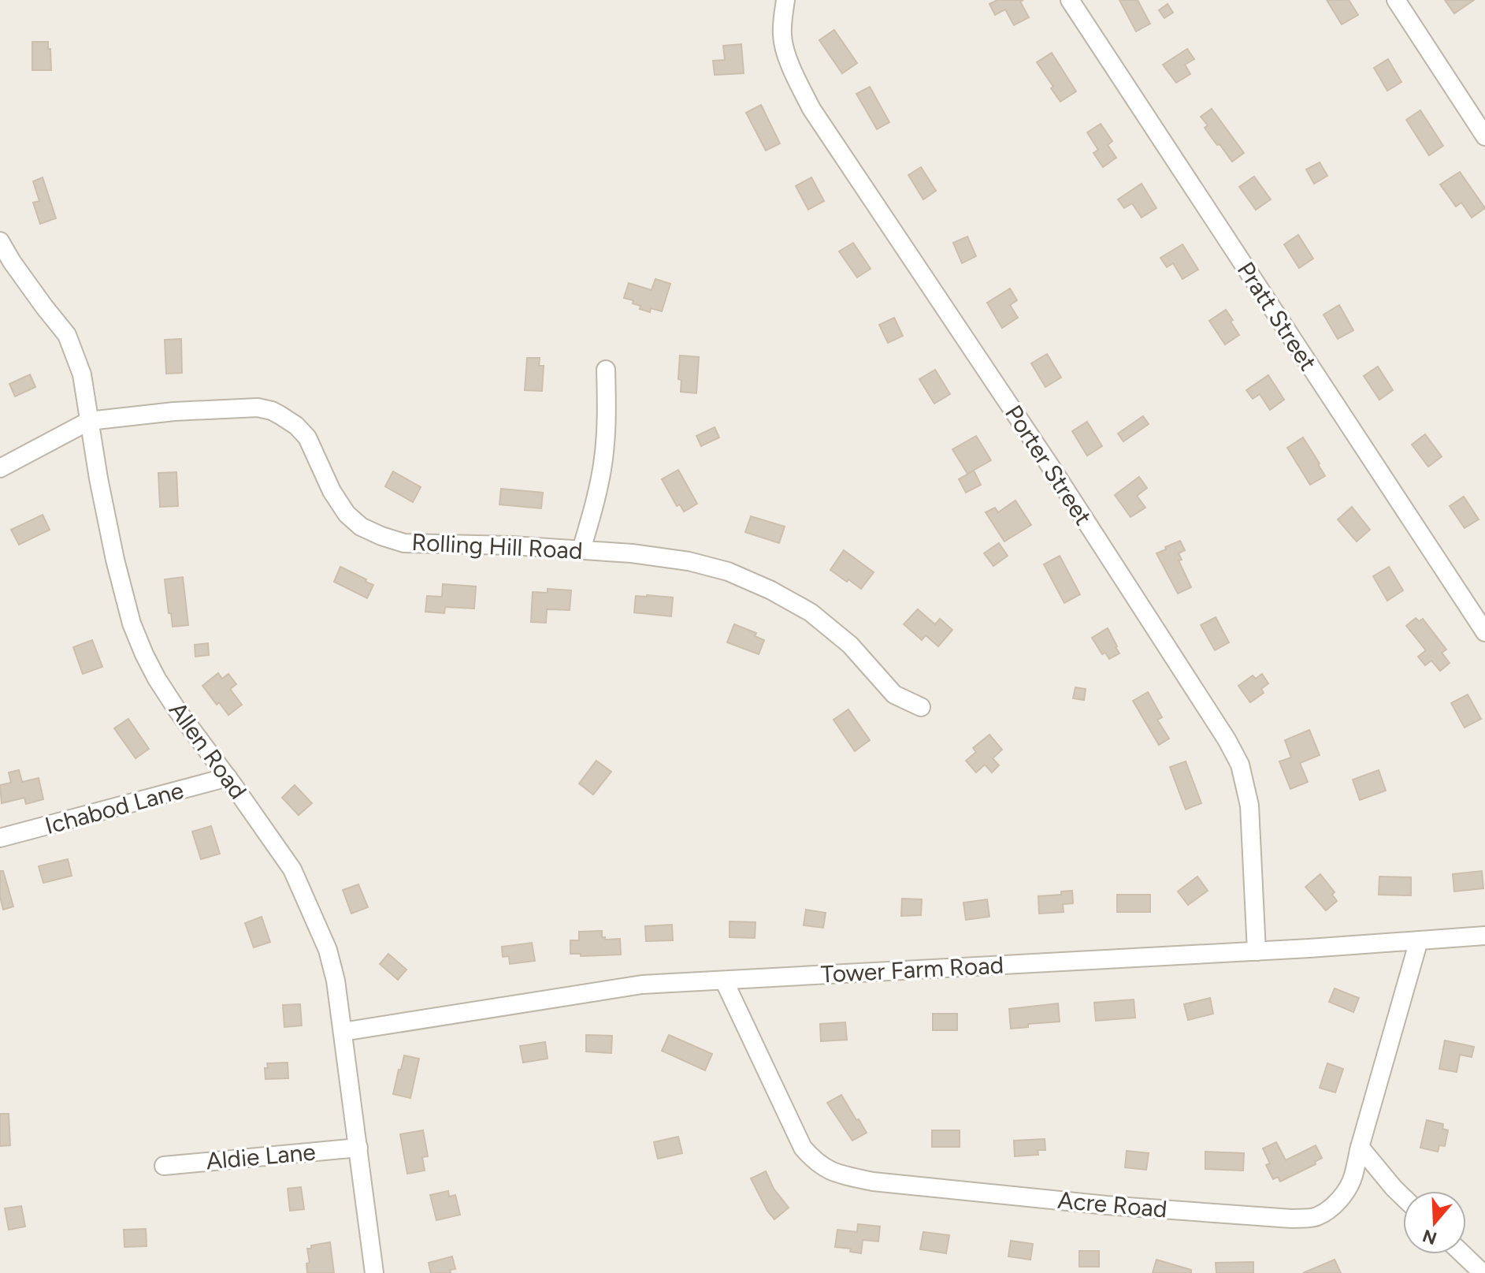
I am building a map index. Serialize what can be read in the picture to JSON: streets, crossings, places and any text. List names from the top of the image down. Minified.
{"streets":{"street":["Pratt Street","Porter Street","Rolling Hill Road","Allen Road","Ichabod Lane","Tower Farm Road","Aldie Lane","Acre Road"]},"crossings":[["Porter Street","Tower Farm Road"],["Rolling Hill Road","Allen Road"],["Allen Road","Ichabod Lane"],["Allen Road","Tower Farm Road"],["Allen Road","Aldie Lane"],["Tower Farm Road","Acre Road"]],"north":"bottom"}
